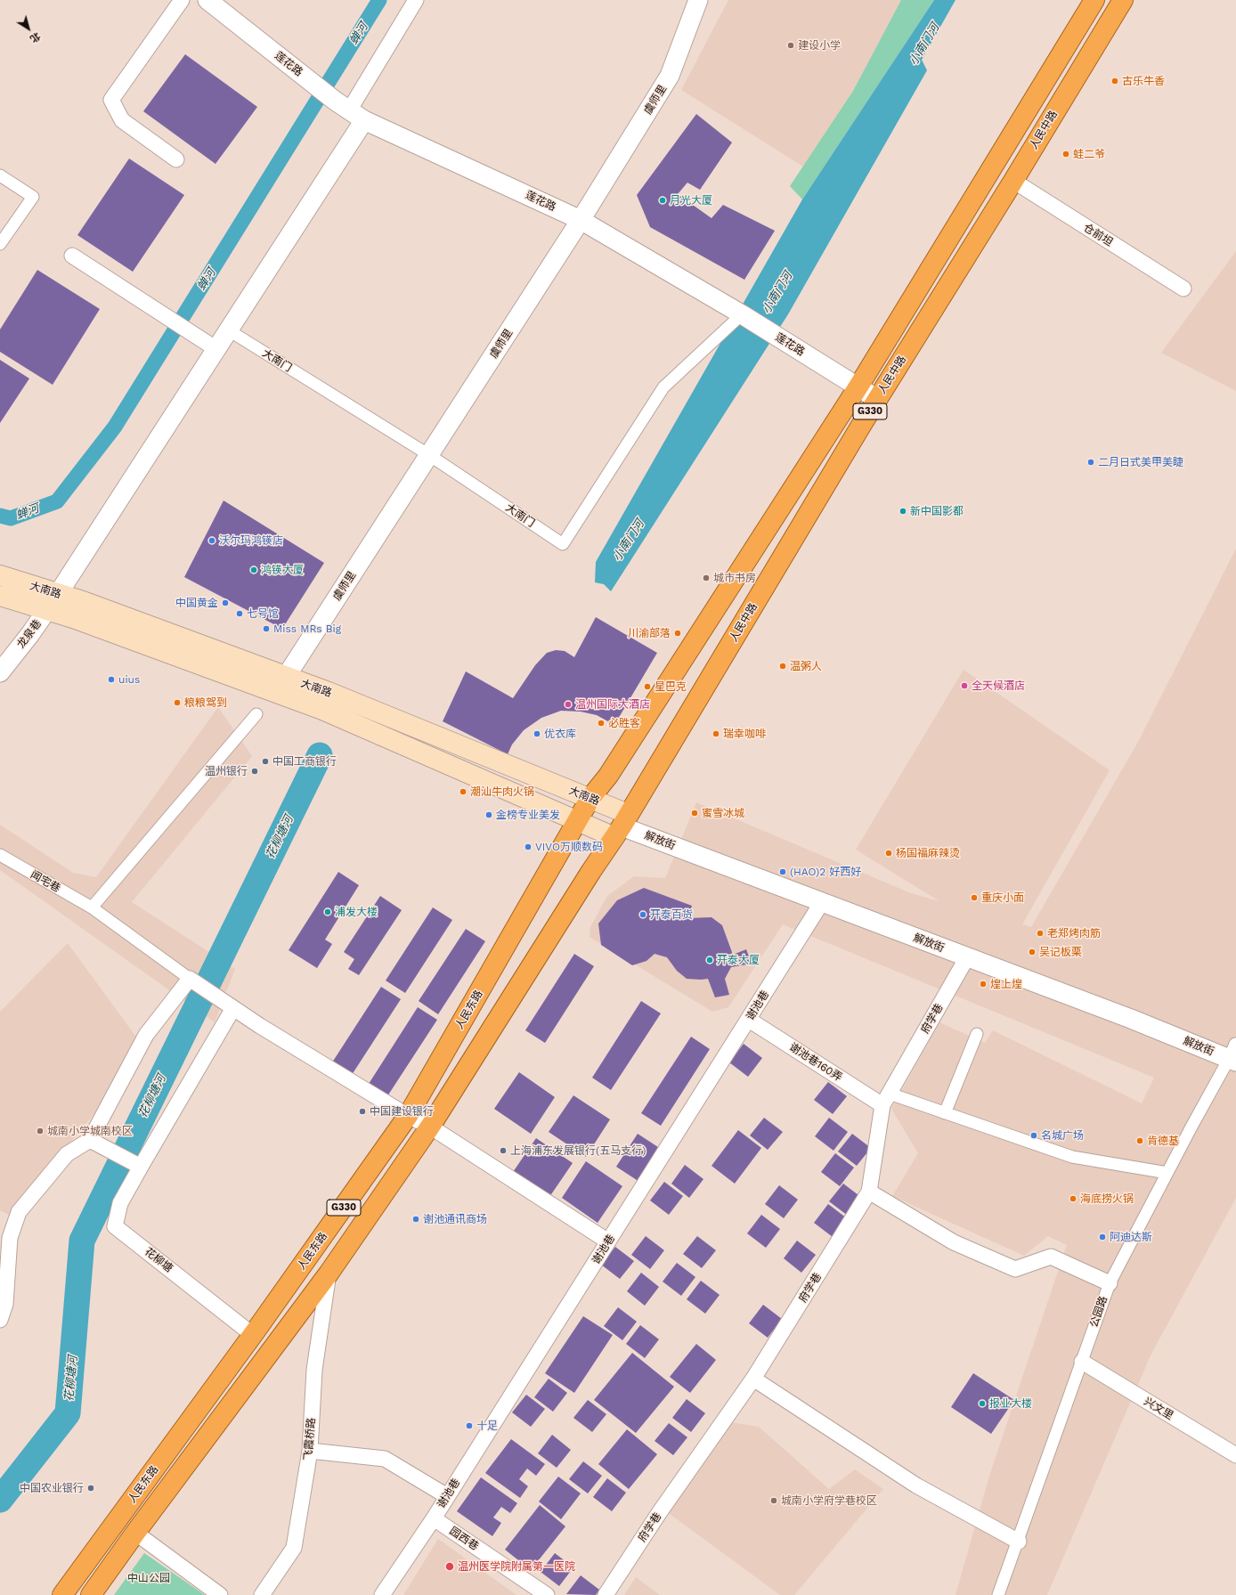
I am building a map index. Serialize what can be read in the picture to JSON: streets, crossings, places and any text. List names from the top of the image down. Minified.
{"streets":{"highway":["人民中路","G330","人民东路"],"main road":["大南路"],"street":["莲花路","虞师里","仓前坦","大南门","龙泉巷","解放街","闻宅巷","谢池巷","府学巷","谢池巷160弄","花柳塘","公园路","兴文里","飞霞桥路","园西巷"]},"crossings":[["莲花路","虞师里"],["莲花路","人民中路"],["莲花路","大南门"],["莲花路","G330"],["虞师里","大南门"],["虞师里","大南路"],["人民中路","仓前坦"],["人民中路","大南路"],["人民中路","解放街"],["人民中路","人民东路"],["G330","大南路"],["G330","人民东路"],["大南路","龙泉巷"],["大南路","解放街"],["大南路","人民东路"],["解放街","谢池巷"],["解放街","人民东路"],["解放街","府学巷"],["解放街","公园路"],["谢池巷","谢池巷160弄"],["谢池巷","园西巷"],["人民东路","花柳塘"],["人民东路","飞霞桥路"],["府学巷","谢池巷160弄"],["公园路","兴文里"]],"water":["蝉河","小南门河","花柳塘河"],"parks":["中山公园"],"places":["建设小学","古乐牛香","蛙二爷","月光大厦","二月日式美甲美睫","新中国影都","沃尔玛鸿锳店","鸿锳大厦","城市书房","中国黄金","七号馆","Miss MRs Big","川渝部落","温粥人","uius","全天候酒店","星巴克","粮粮驾到","温州国际大酒店","必胜客","优衣库","瑞幸咖啡","中国工商银行","温州银行","潮汕牛肉火锅","蜜雪冰城","金榜专业美发","VIVO万顺数码","杨国福麻辣烫","(HAO)2 好西好","重庆小面","浦发大楼","开泰百货","老郑烤肉筋","吴记板栗","开泰大厦","煌上煌","中国建设银行","城南小学城南校区","名城广场","肯德基","上海浦东发展银行(五马支行)","海底捞火锅","谢池通讯商场","阿迪达斯","报业大楼","十足","中国农业银行","城南小学府学巷校区","温州医学院附属第一医院"],"north":"bottom right"}
